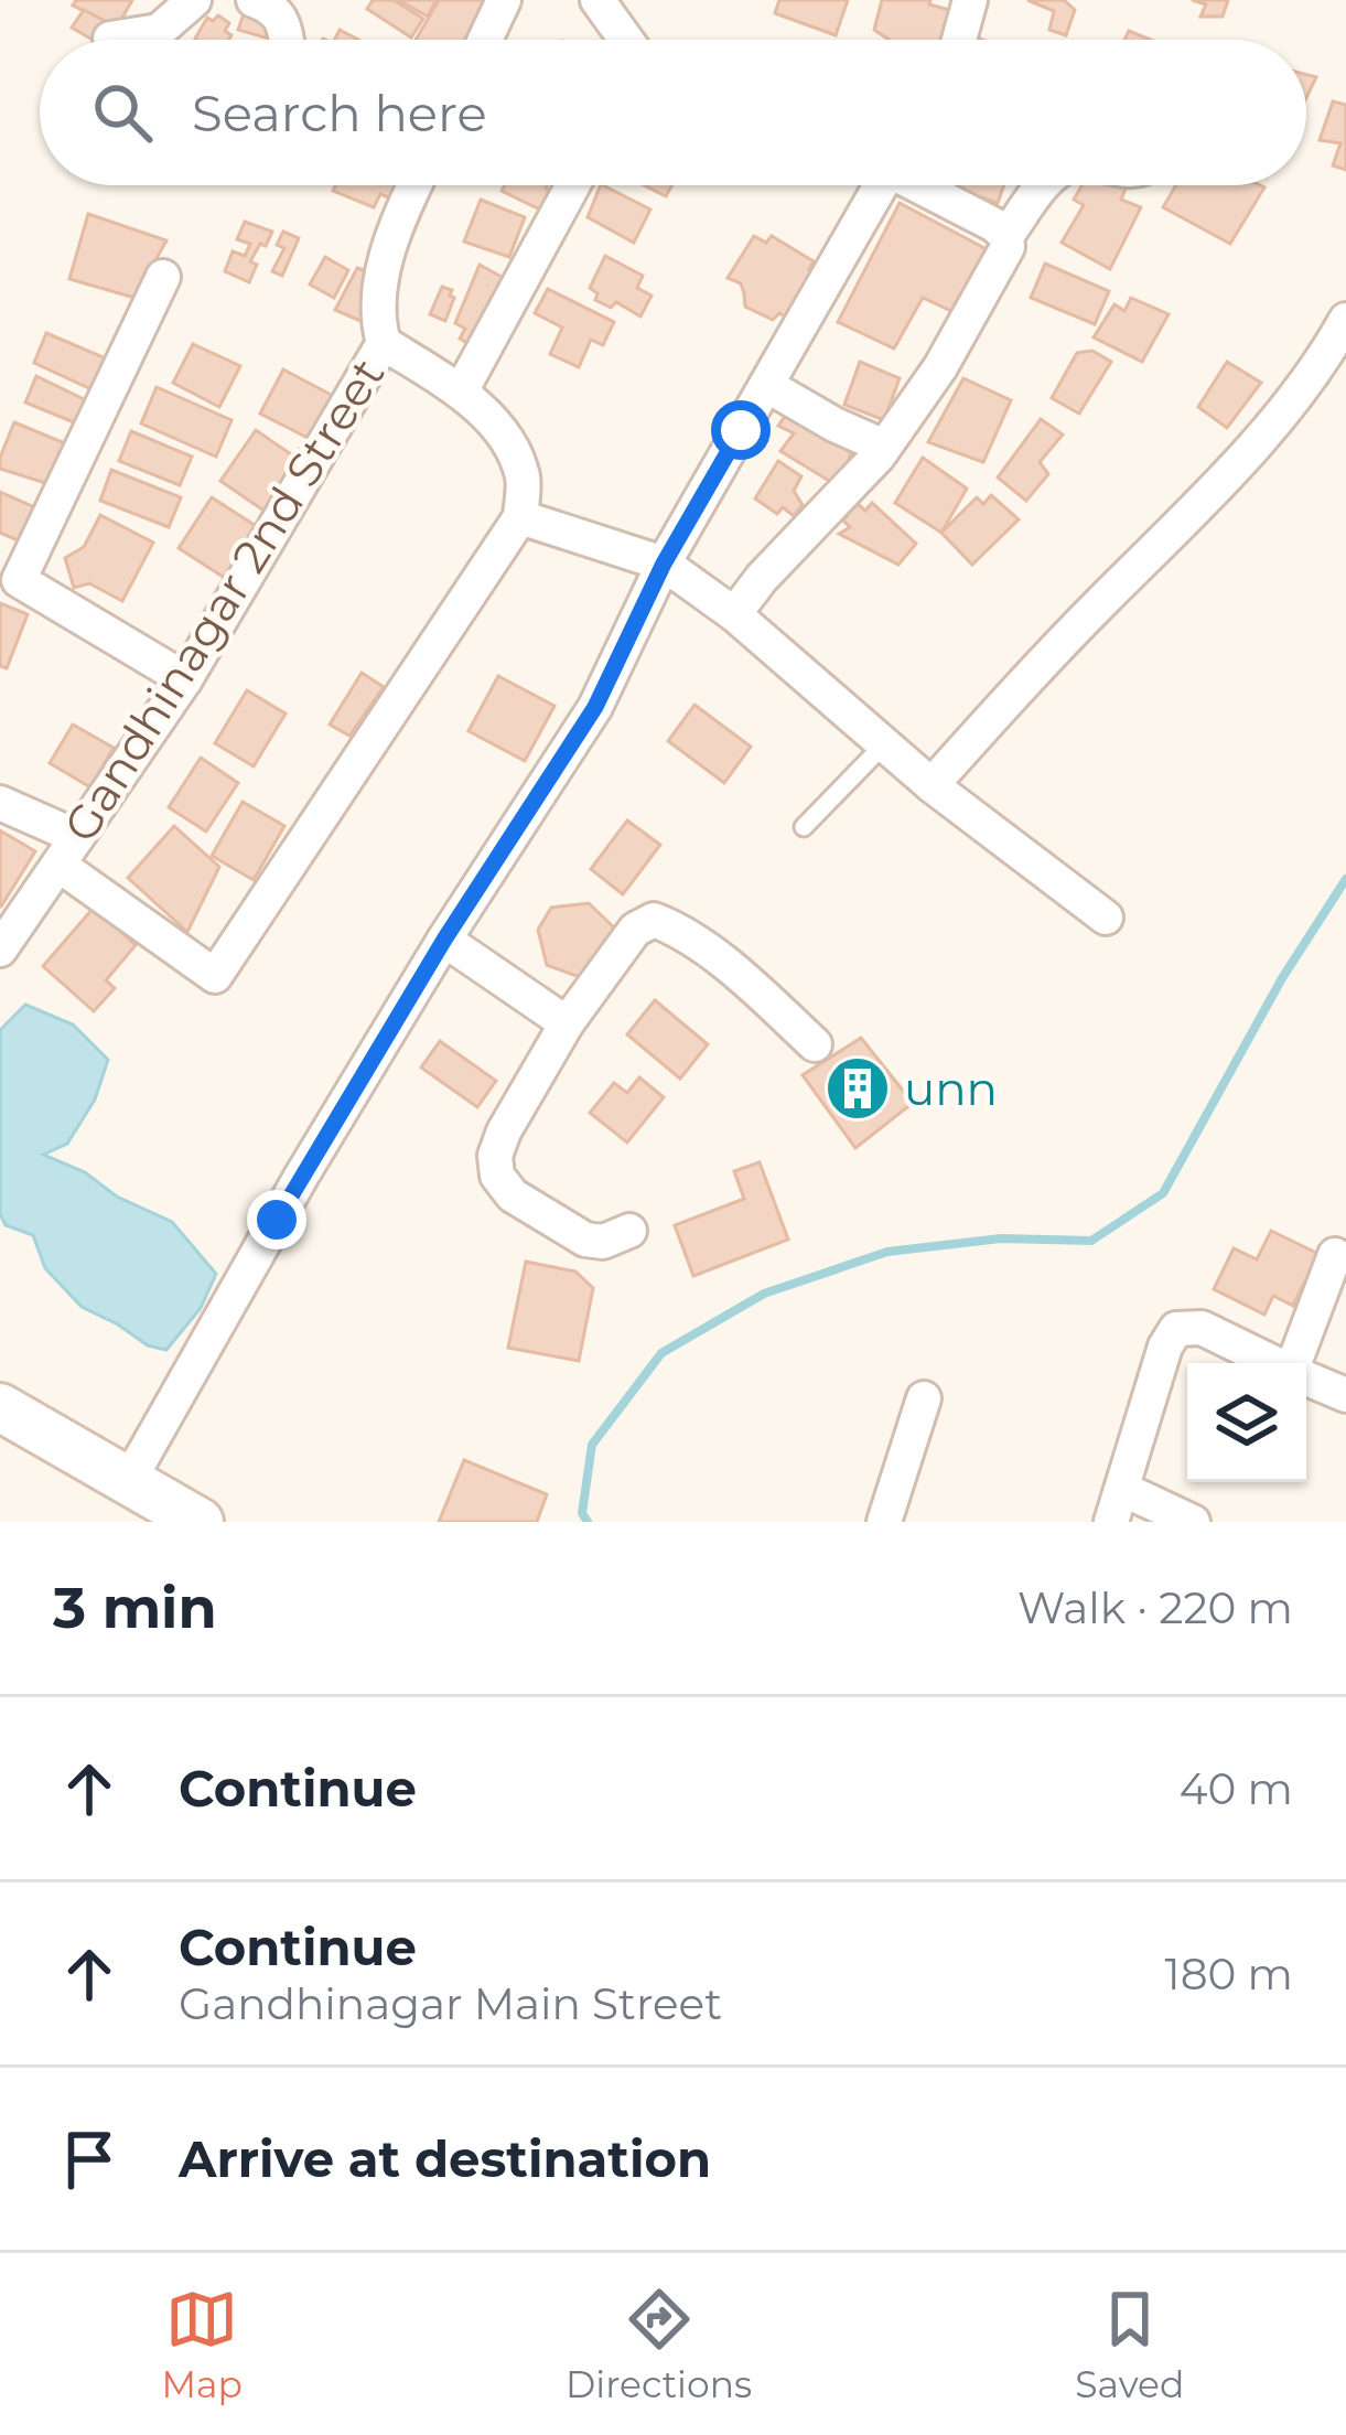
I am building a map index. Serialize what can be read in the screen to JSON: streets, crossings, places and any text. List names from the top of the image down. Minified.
{"streets":{"street":["Gandhinagar 2nd Street"]},"places":{"building":["unn"]},"page":{"search":"Search here","heading":["3 min","Walk · 220 m"],"list":[["Continue","40 m"],["Continue","Gandhinagar Main Street","180 m"],"Arrive at destination"],"nav":["Map","Directions","Saved"]}}
